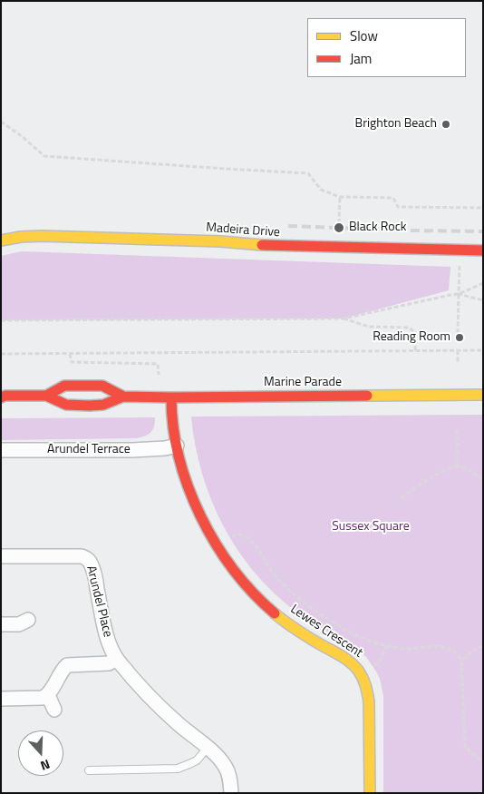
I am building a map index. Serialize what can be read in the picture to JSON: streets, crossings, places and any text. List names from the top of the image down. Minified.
{"streets":{"street":["Madeira Drive","Marine Parade","Arundel Terrace","Arundel Place","Lewes Crescent"]},"crossings":[["Marine Parade","Lewes Crescent"],["Arundel Terrace","Lewes Crescent"]],"parks":["Sussex Square"],"places":["Brighton Beach","Black Rock","Reading Room"],"legend":["Slow","Jam"],"north":"bottom"}
